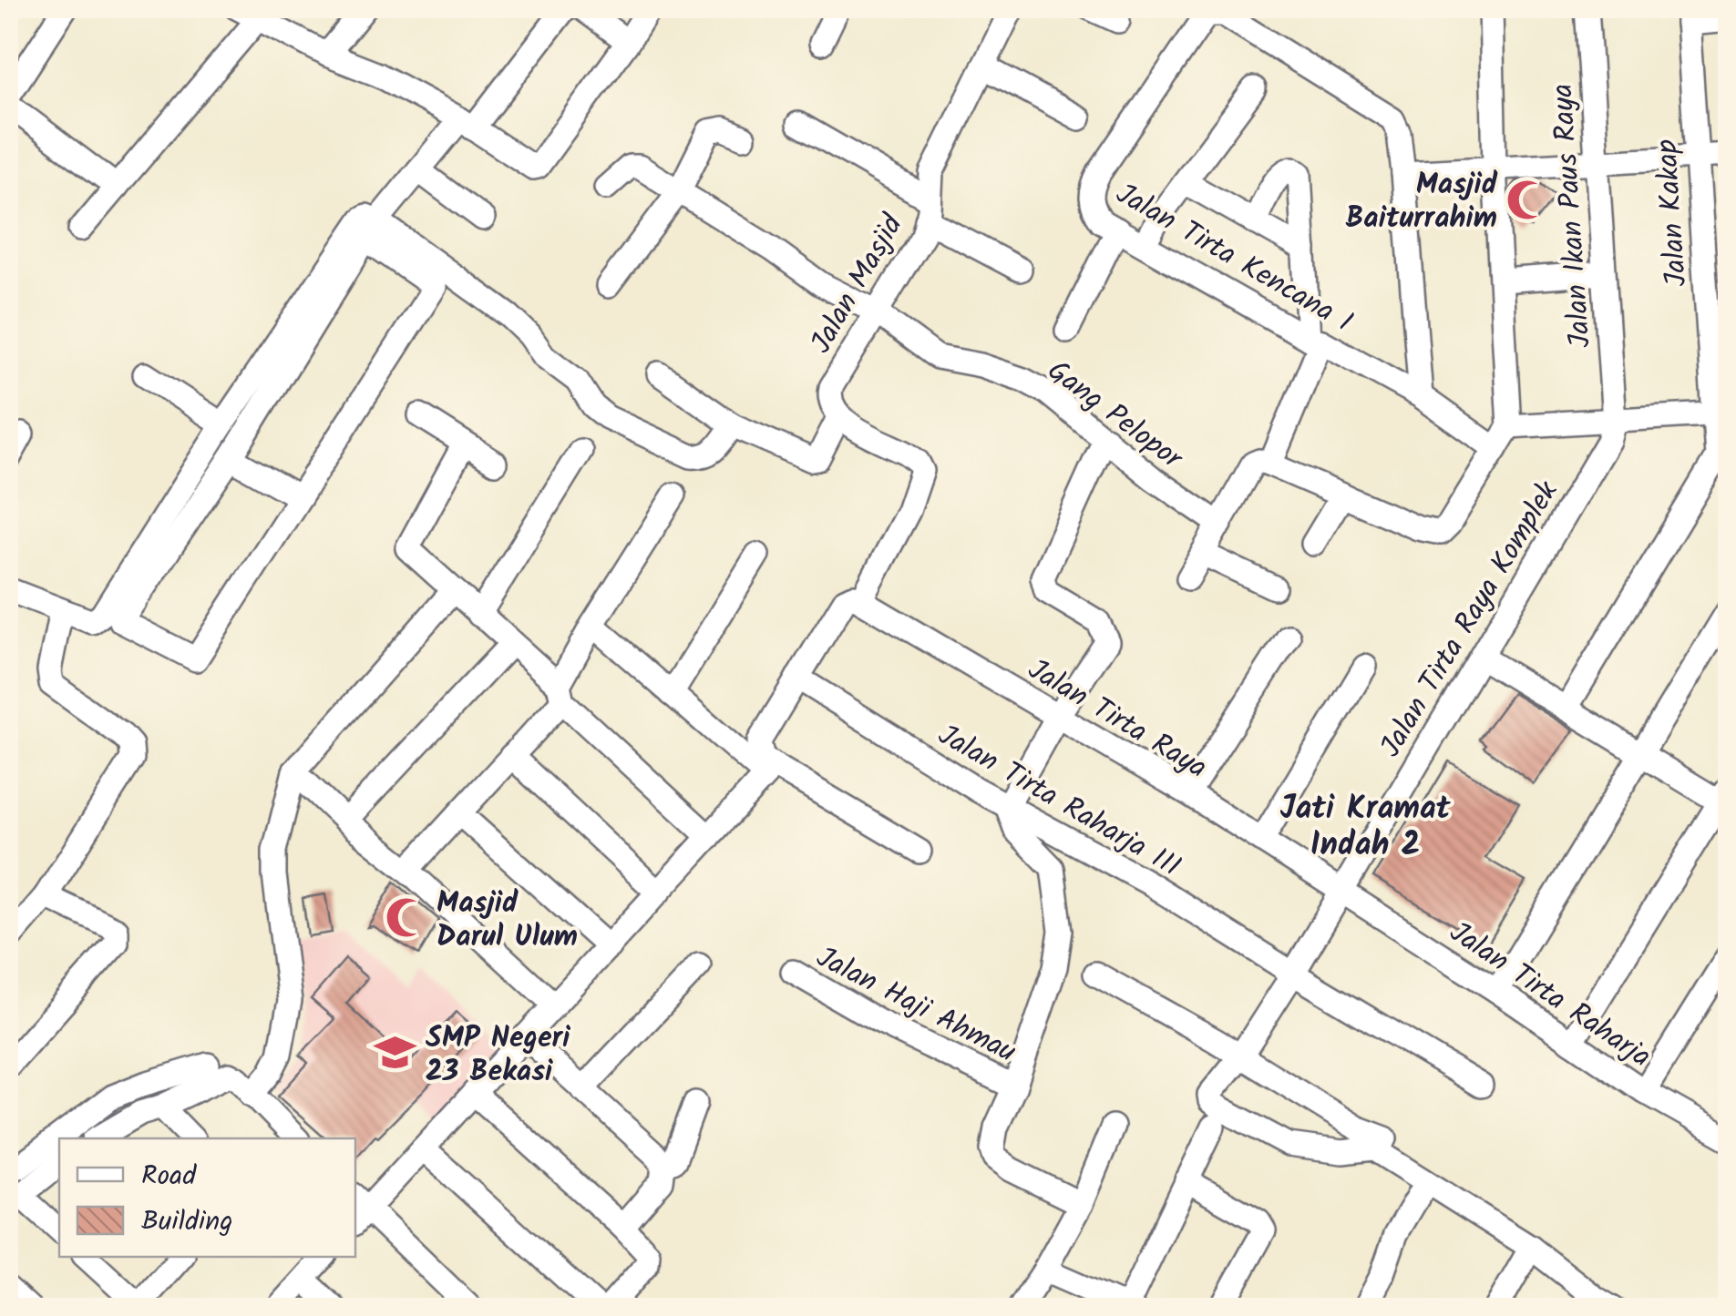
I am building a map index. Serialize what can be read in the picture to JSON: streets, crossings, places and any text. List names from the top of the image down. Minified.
{"streets":{"street":["Jalan Kakap","Jalan Ikan Paus Raya","Jalan Tirta Kencana I","Jalan Masjid","Gang Pelopor","Jalan Tirta Raya Komplek","Jalan Tirta Raya","Jalan Tirta Raharja III","Jalan Tirta Raharja","Jalan Haji Ahmau"]},"crossings":[["Jalan Ikan Paus Raya","Jalan Tirta Raya Komplek"],["Jalan Masjid","Gang Pelopor"],["Jalan Tirta Raya Komplek","Jalan Tirta Raya"],["Jalan Tirta Raya Komplek","Jalan Tirta Raharja III"],["Jalan Tirta Raya Komplek","Jalan Tirta Raharja"],["Jalan Tirta Raya","Jalan Tirta Raharja"]],"districts":["Jati Kramat Indah 2"],"places":{"mosque":["Masjid Baiturrahim","Masjid Darul Ulum"],"school or university":["SMP Negeri 23 Bekasi"]},"legend":["Road","Building"]}
